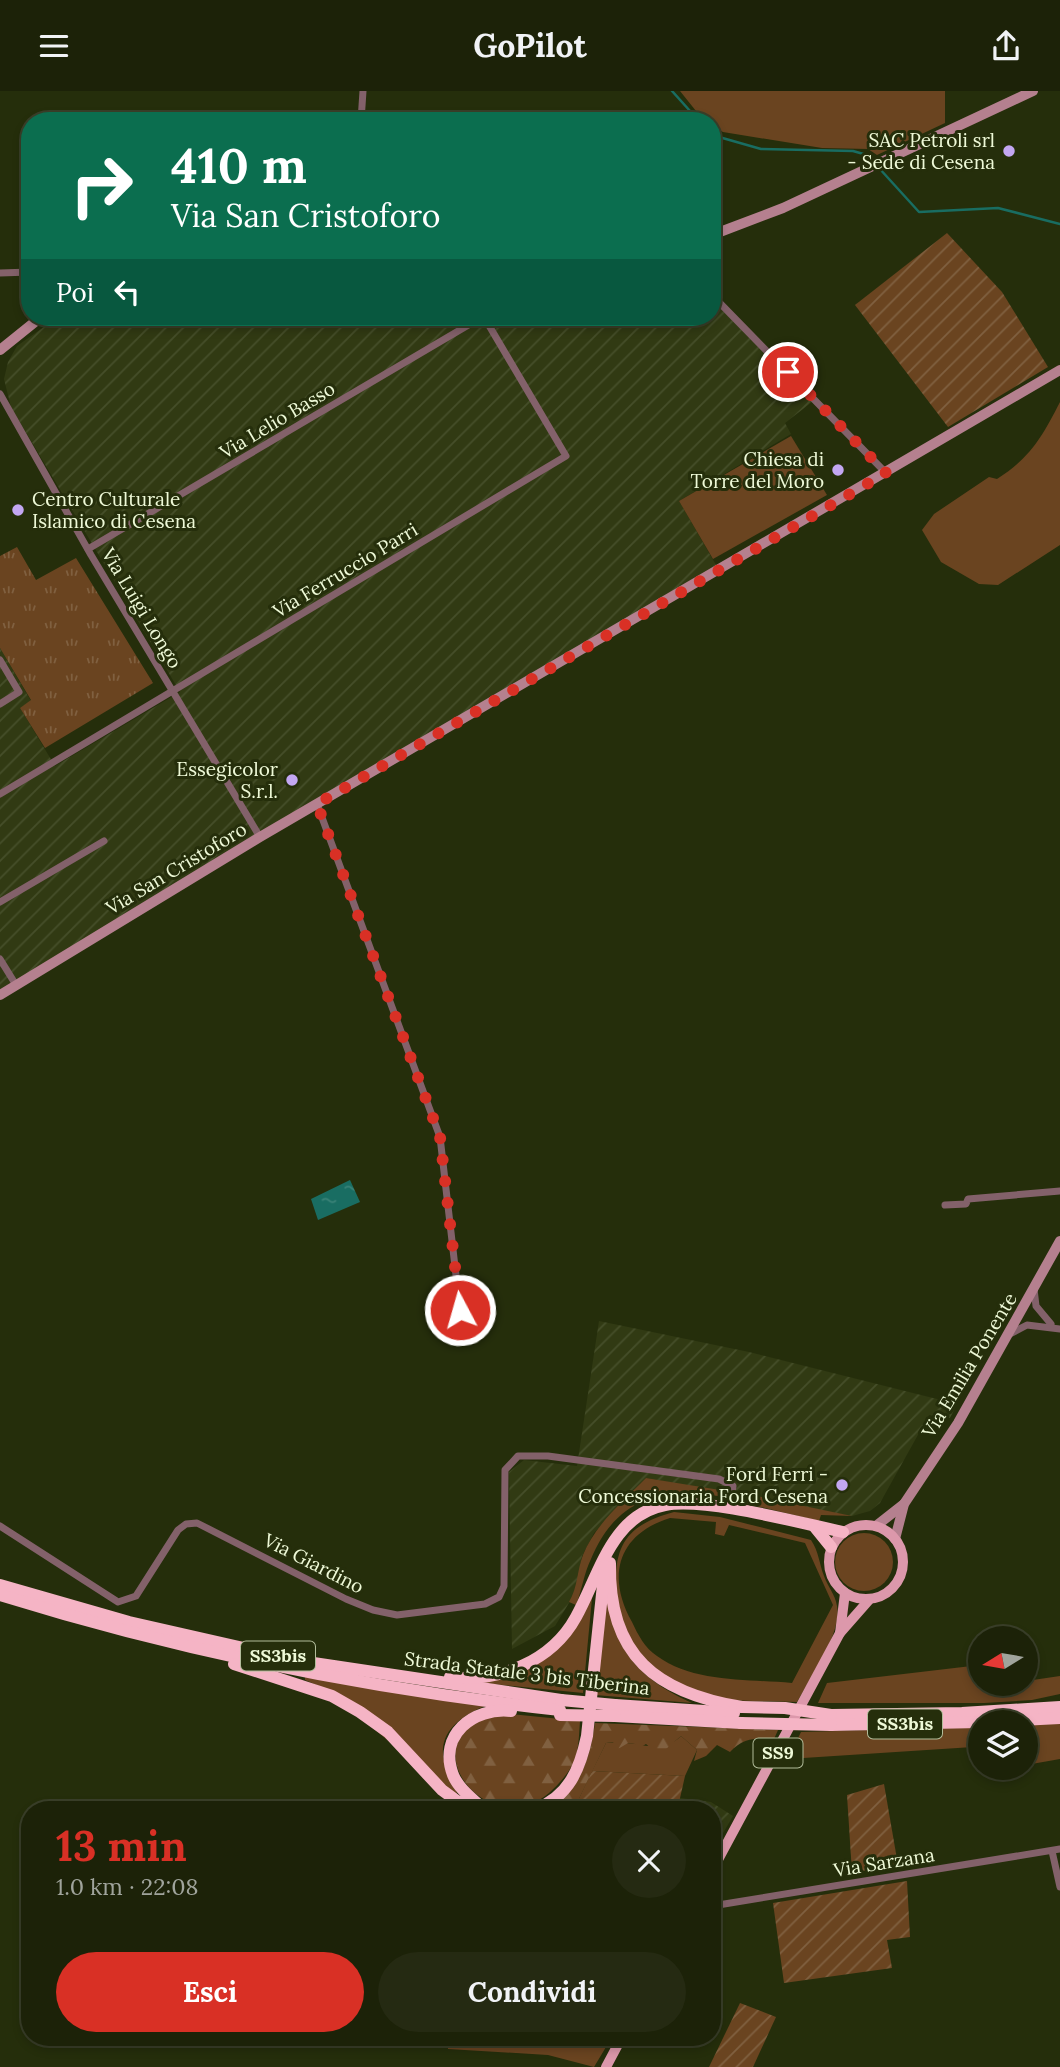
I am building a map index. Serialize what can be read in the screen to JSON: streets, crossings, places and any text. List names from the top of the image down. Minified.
{"streets":{"highway":["SS3bis","Strada Statale 3 bis Tiberina"],"main road":["SS9"],"street":["Via Lelio Basso","Via Ferruccio Parri","Via Luigi Longo","Via San Cristoforo","Via Emilia Ponente","Via Giardino","Via Sarzana"]},"crossings":[["Via Lelio Basso","Via Luigi Longo"],["Via Ferruccio Parri","Via Luigi Longo"],["Via Luigi Longo","Via San Cristoforo"],["Via Emilia Ponente","SS9"]],"places":["SAC Petroli srl - Sede di Cesena","Chiesa di Torre del Moro","Centro Culturale Islamico di Cesena","Essegicolor S.r.l.","Ford Ferri - Concessionaria Ford Cesena"],"north":"left","page":{"header":"GoPilot","turn":["410 m","Via San Cristoforo"],"then":"Poi","heading":["13 min","1.0 km · 22:08"],"buttons":["Esci","Condividi"]}}
